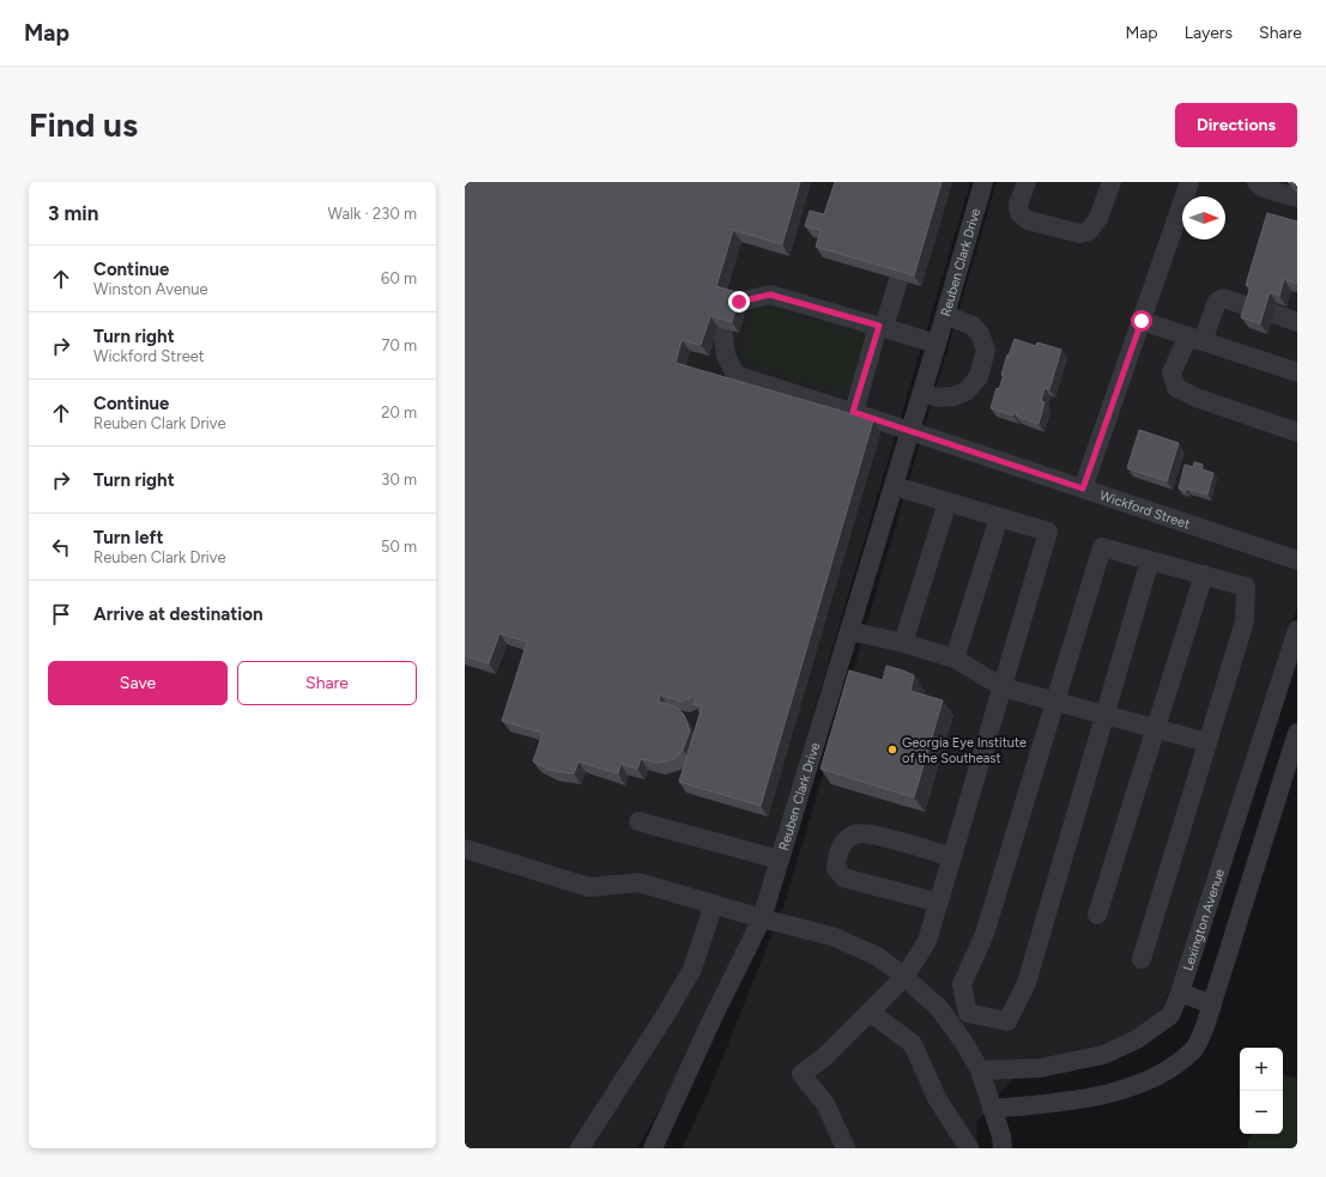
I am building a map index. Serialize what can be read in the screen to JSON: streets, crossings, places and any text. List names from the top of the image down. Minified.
{"streets":{"street":["Reuben Clark Drive","Wickford Street","Lexington Avenue"]},"crossings":[["Reuben Clark Drive","Wickford Street"]],"places":["Georgia Eye Institute of the Southeast"],"north":"right","page":{"header":"Map","nav":["Map","Layers","Share"],"buttons":["Directions",["Save","Share"]],"title":"Find us","heading":["3 min","Walk · 230 m"],"list":[["Continue","Winston Avenue","60 m"],["Turn right","Wickford Street","70 m"],["Continue","Reuben Clark Drive","20 m"],["Turn right","30 m"],["Turn left","Reuben Clark Drive","50 m"],"Arrive at destination"],"map_buttons":["+","−"]}}
